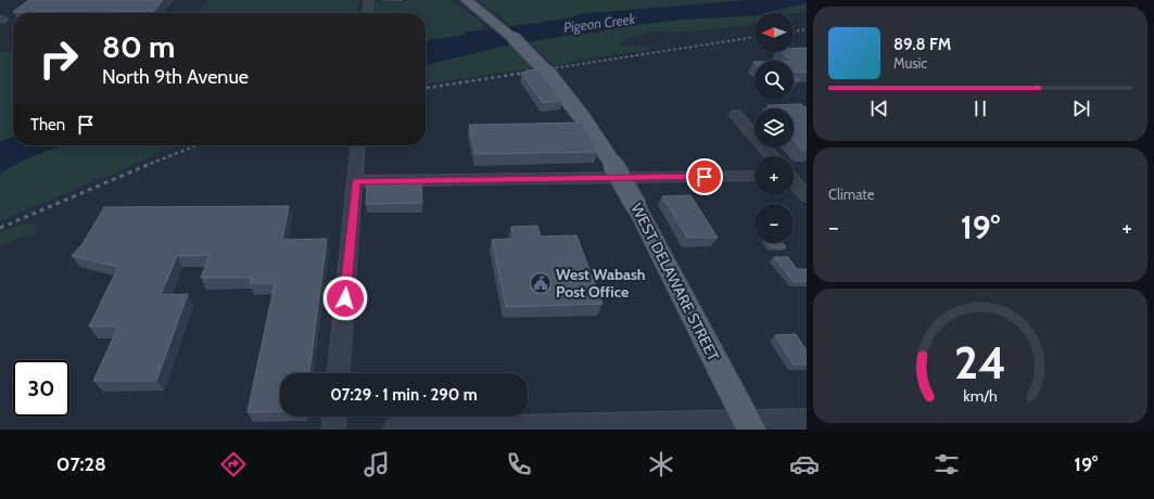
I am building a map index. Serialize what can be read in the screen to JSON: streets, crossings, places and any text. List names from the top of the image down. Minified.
{"streets":{"main road":["WEST DELAWARE STREET"]},"water":["Pigeon Creek"],"places":{"public building":["West Wabash Post Office"]},"north":"left","page":{"map_buttons":["+","−"],"turn":["80 m","North 9th Avenue"],"song":["89.8 FM","Music"],"then":"Then","tile":"Climate","heat":["−","19°","+"],"limit":"30","trip":"07:29 · 1 min · 290 m","tabs":["07:28","19°"],"gauge":["24","km/h"]}}
